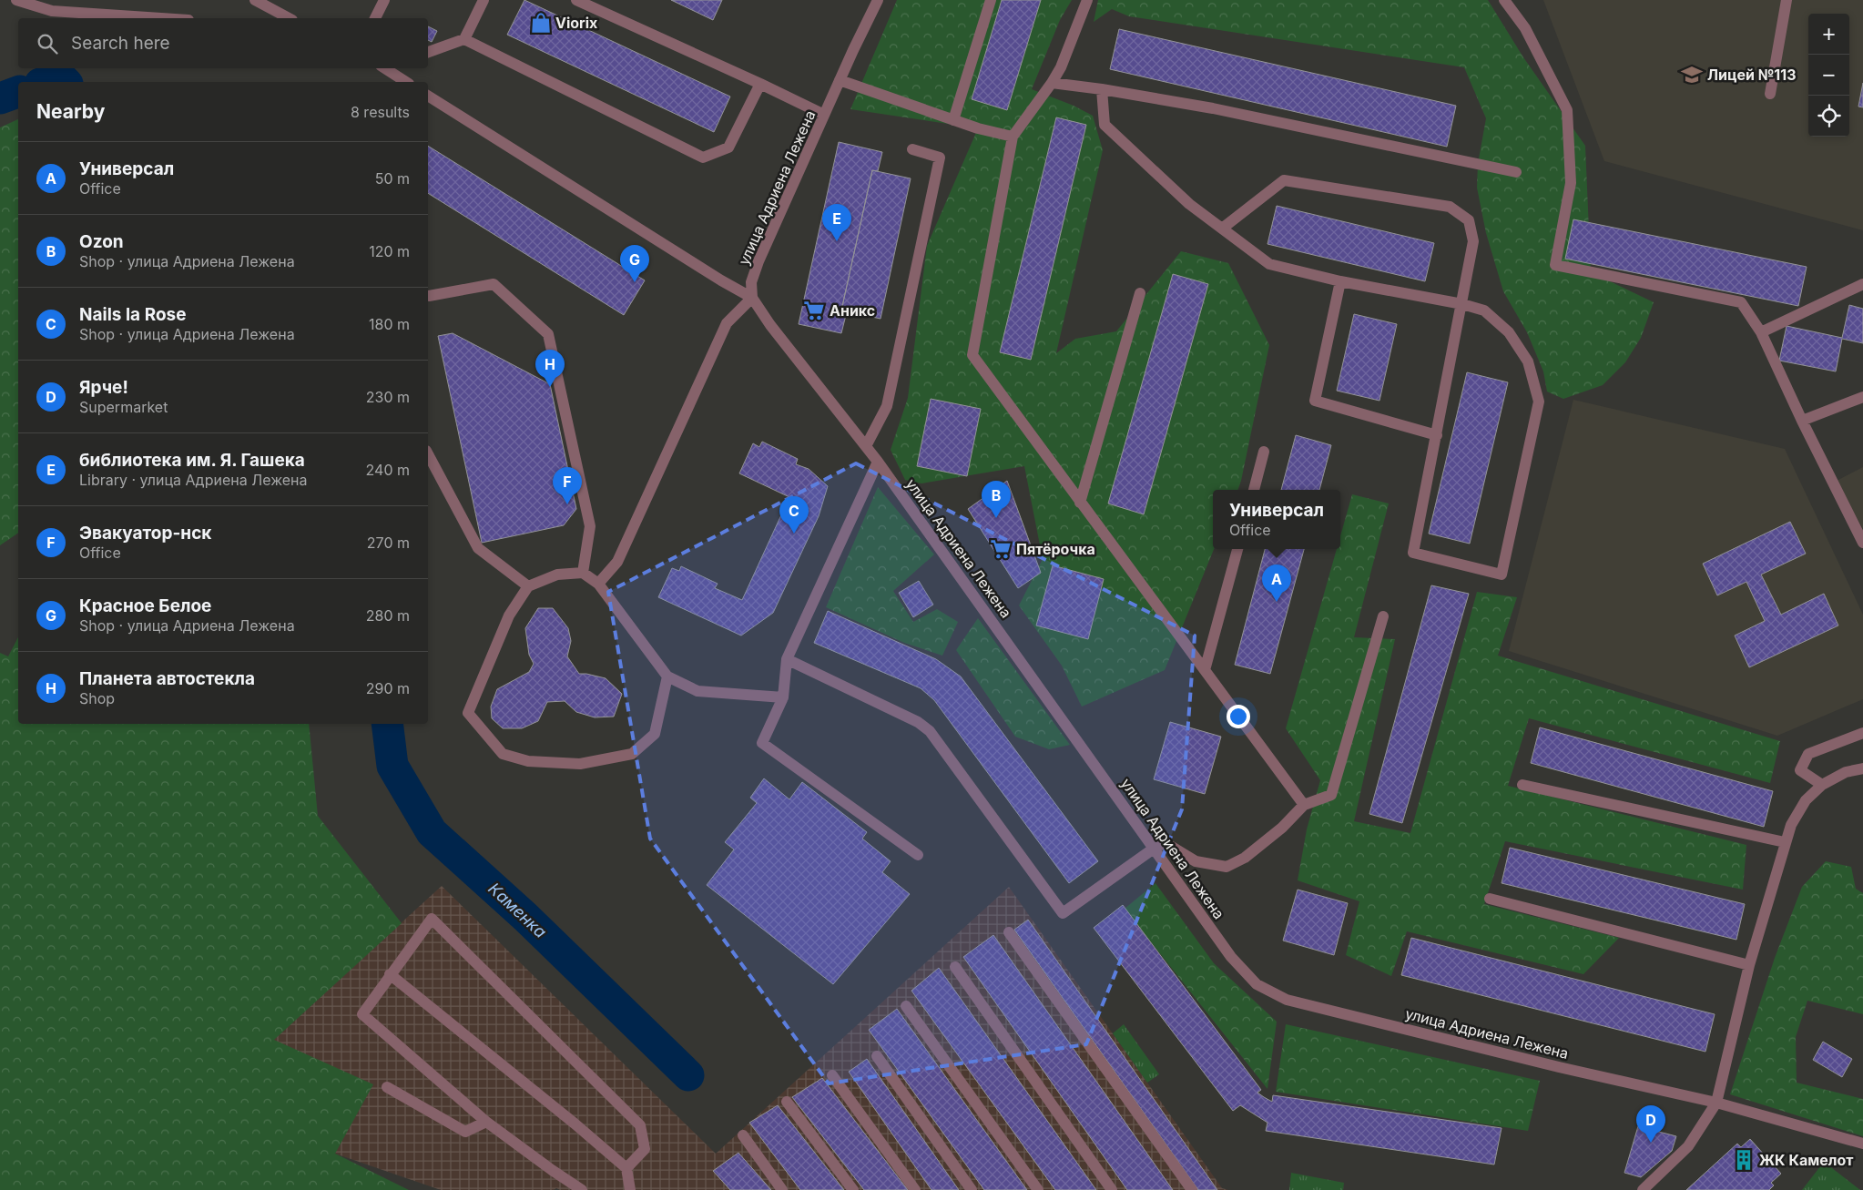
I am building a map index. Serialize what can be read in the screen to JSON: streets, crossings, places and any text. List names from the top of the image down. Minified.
{"streets":{"street":["улица Адриена Лежена"]},"water":["Каменка"],"places":{"shop":["Viorix"],"school or university":["Лицей №113"],"supermarket":["Аникс","Пятёрочка"],"building":["ЖК Камелот"]},"page":{"map_buttons":["+","−"],"search":"Search here","heading":["Nearby","8 results"],"list":[{"mark":"A","name":"Универсал","note":"Office","value":"50 m"},{"mark":"B","name":"Ozon","note":"Shop · улица Адриена Лежена","value":"120 m"},{"mark":"C","name":"Nails la Rose","note":"Shop · улица Адриена Лежена","value":"180 m"},{"mark":"D","name":"Ярче!","note":"Supermarket","value":"230 m"},{"mark":"E","name":"библиотека им. Я. Гашека","note":"Library · улица Адриена Лежена","value":"240 m"},{"mark":"F","name":"Эвакуатор-нск","note":"Office","value":"270 m"},{"mark":"G","name":"Красное Белое","note":"Shop · улица Адриена Лежена","value":"280 m"},{"mark":"H","name":"Планета автостекла","note":"Shop","value":"290 m"}],"pins":["E","G","H","F","B","C","A","D"],"popup":["Универсал","Office"]}}
